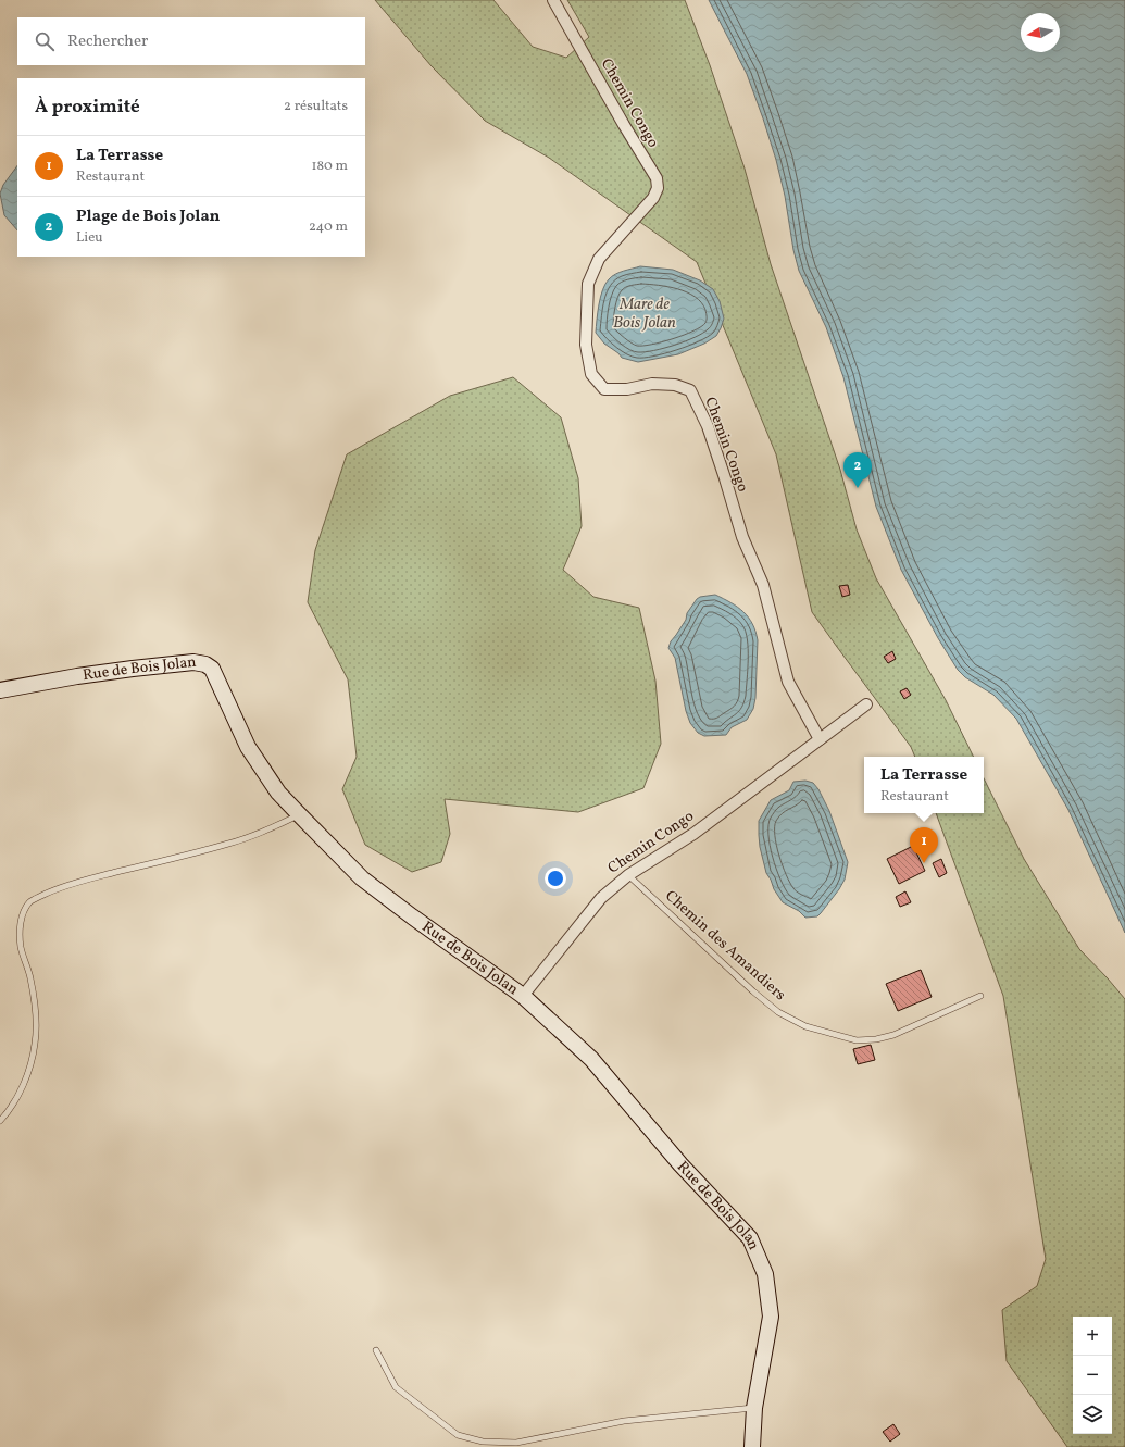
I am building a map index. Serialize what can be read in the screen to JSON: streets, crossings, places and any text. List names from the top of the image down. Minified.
{"streets":{"street":["Chemin Congo","Rue de Bois Jolan"],"lane":["Chemin des Amandiers"]},"crossings":[["Chemin Congo","Rue de Bois Jolan"],["Chemin Congo","Chemin des Amandiers"]],"water":["Mare de Bois Jolan"],"north":"left","page":{"search":"Rechercher","heading":["À proximité","2 résultats"],"list":[{"mark":"1","name":"La Terrasse","note":"Restaurant","value":"180 m"},{"mark":"2","name":"Plage de Bois Jolan","note":"Lieu","value":"240 m"}],"pins":["2","1"],"popup":["La Terrasse","Restaurant"],"map_buttons":["+","−"]}}
